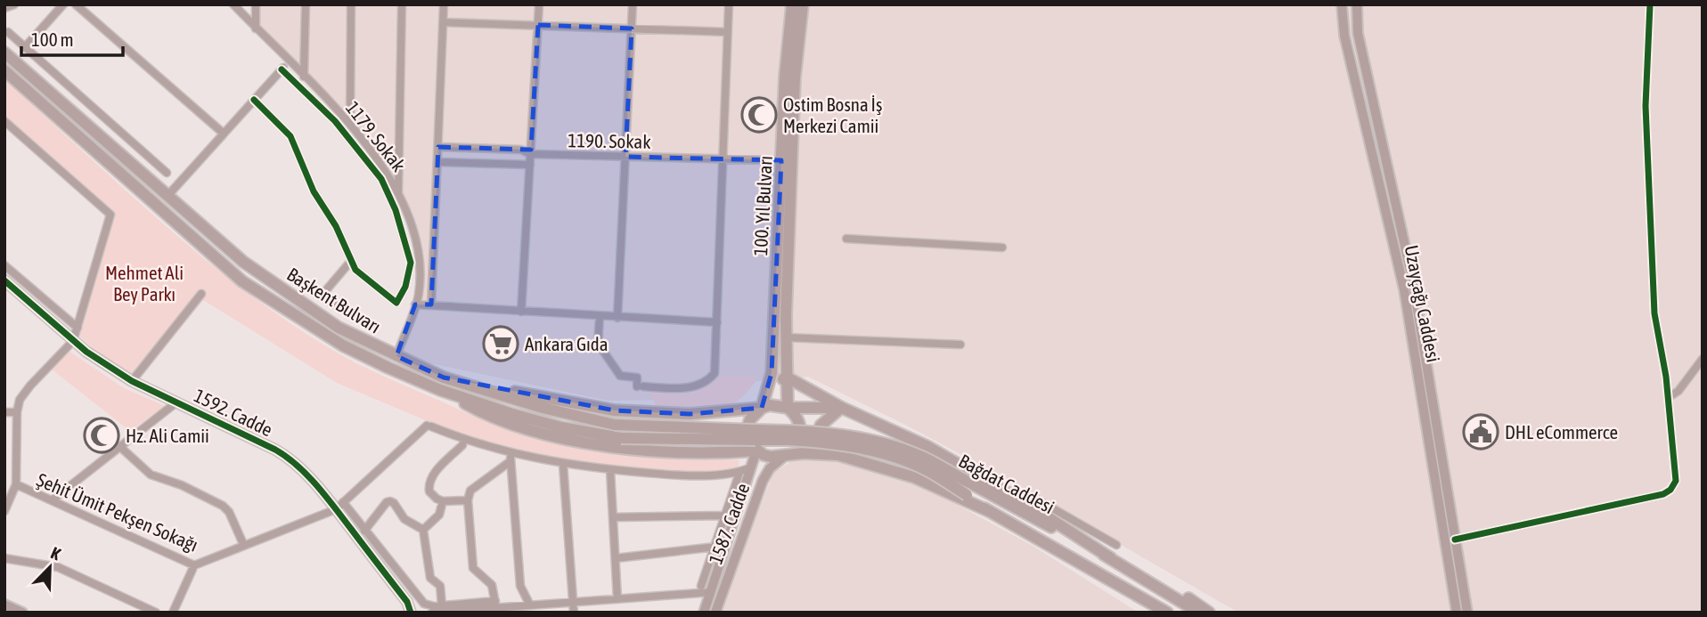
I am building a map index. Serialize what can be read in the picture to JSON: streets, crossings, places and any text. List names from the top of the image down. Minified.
{"streets":{"main road":["100. Yıl Bulvarı","Başkent Bulvarı","Uzayçağı Caddesi","1592. Cadde","Bağdat Caddesi","1587. Cadde"],"street":["1179. Sokak","1190. Sokak","Şehit Ümit Pekşen Sokağı"]},"crossings":[["1179. Sokak","Başkent Bulvarı"],["1190. Sokak","100. Yıl Bulvarı"],["100. Yıl Bulvarı","Başkent Bulvarı"],["100. Yıl Bulvarı","1587. Cadde"],["Başkent Bulvarı","1587. Cadde"],["1592. Cadde","Şehit Ümit Pekşen Sokağı"]],"parks":["Mehmet Ali Bey Parkı"],"places":{"mosque":["Ostim Bosna İş Merkezi Camii","Hz. Ali Camii"],"supermarket":["Ankara Gıda"],"public building":["DHL eCommerce"]},"scale_bar":"100 m","north":"top right"}
